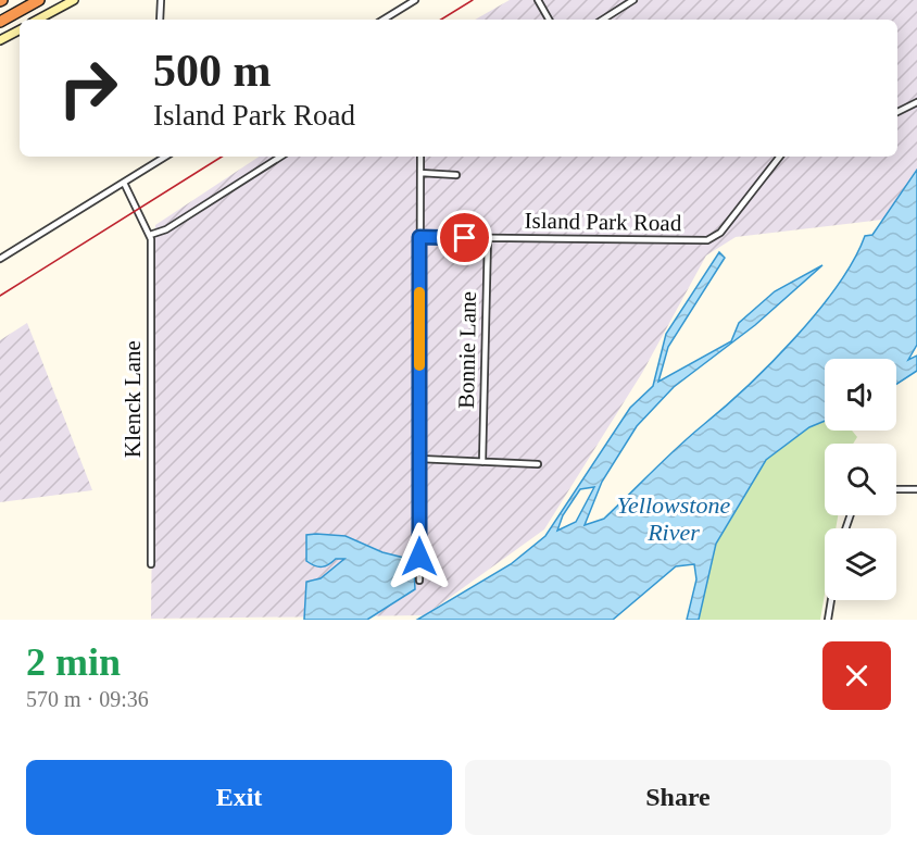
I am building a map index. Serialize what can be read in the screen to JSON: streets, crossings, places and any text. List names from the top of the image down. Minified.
{"streets":{"street":["Island Park Road","Bonnie Lane","Klenck Lane"]},"crossings":[["Island Park Road","Bonnie Lane"]],"water":["Yellowstone River"],"page":{"turn":["500 m","Island Park Road"],"heading":["2 min","570 m · 09:36"],"buttons":["Exit","Share"]}}
